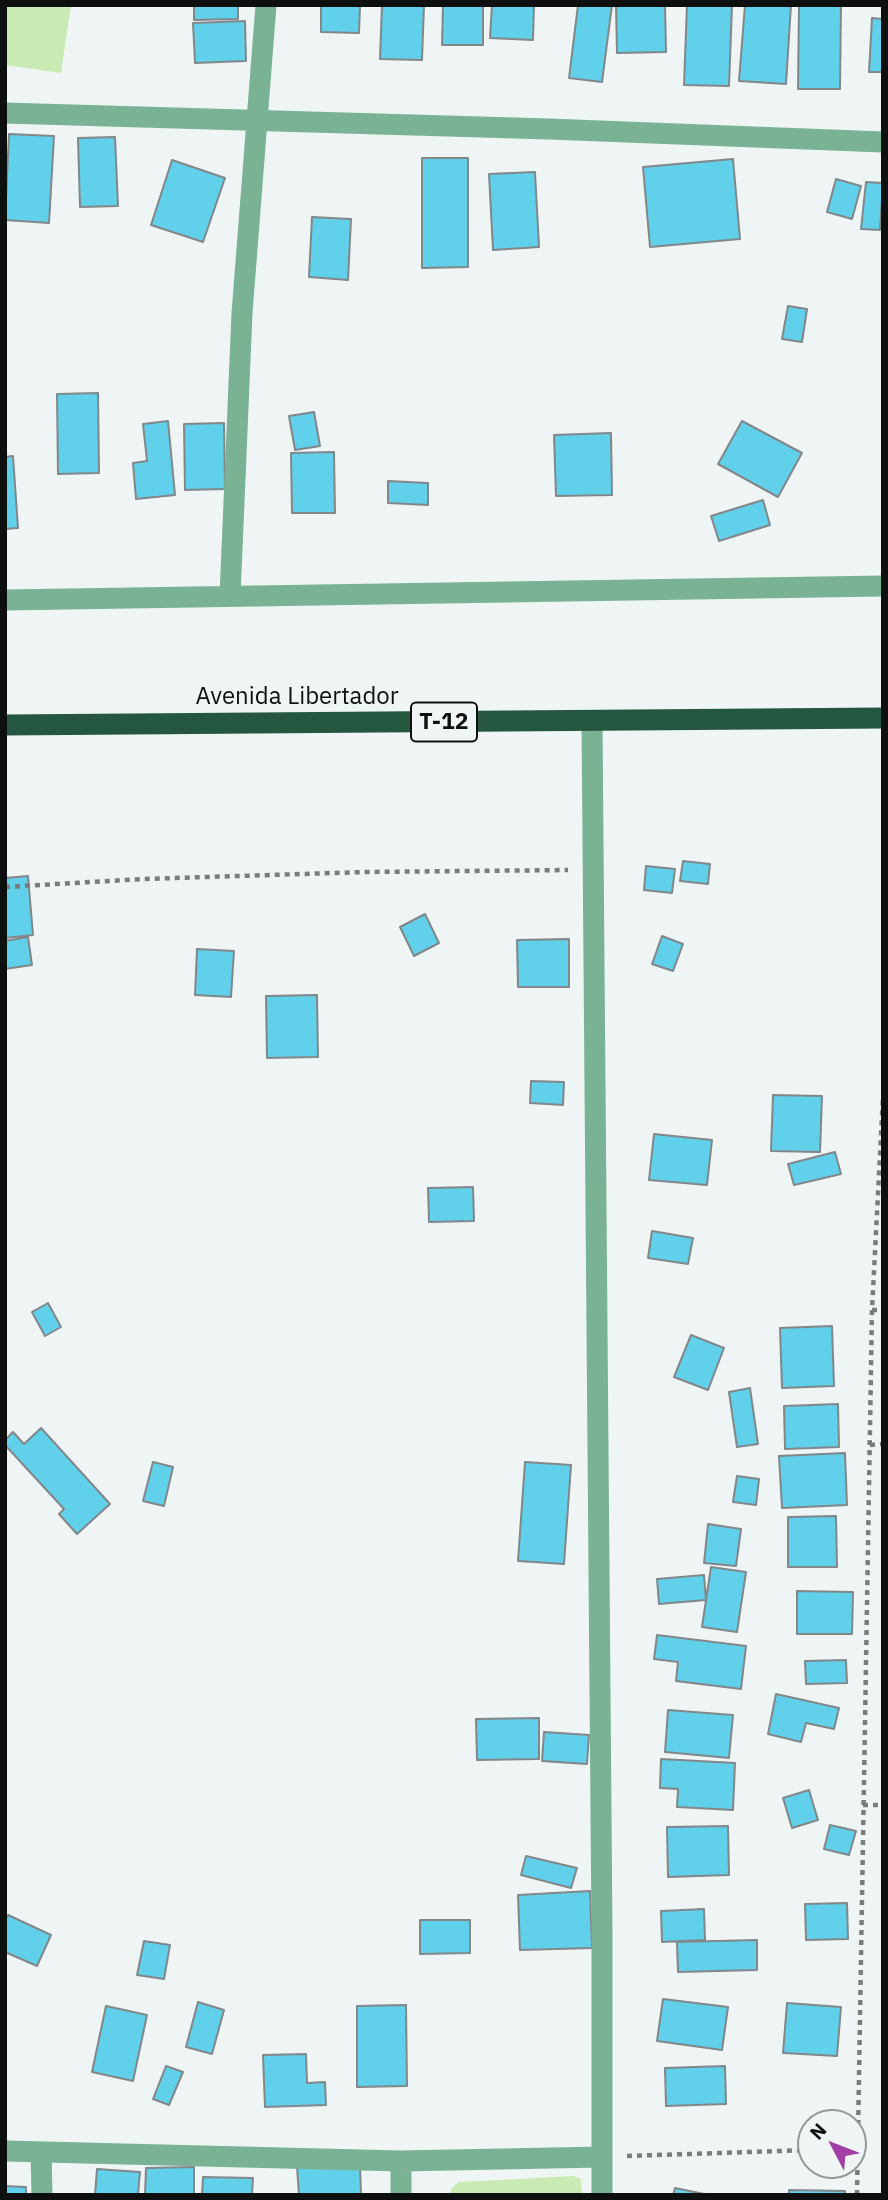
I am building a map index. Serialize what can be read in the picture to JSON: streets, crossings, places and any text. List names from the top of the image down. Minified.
{"streets":{"highway":["Avenida Libertador","T-12"]},"north":"top left"}
